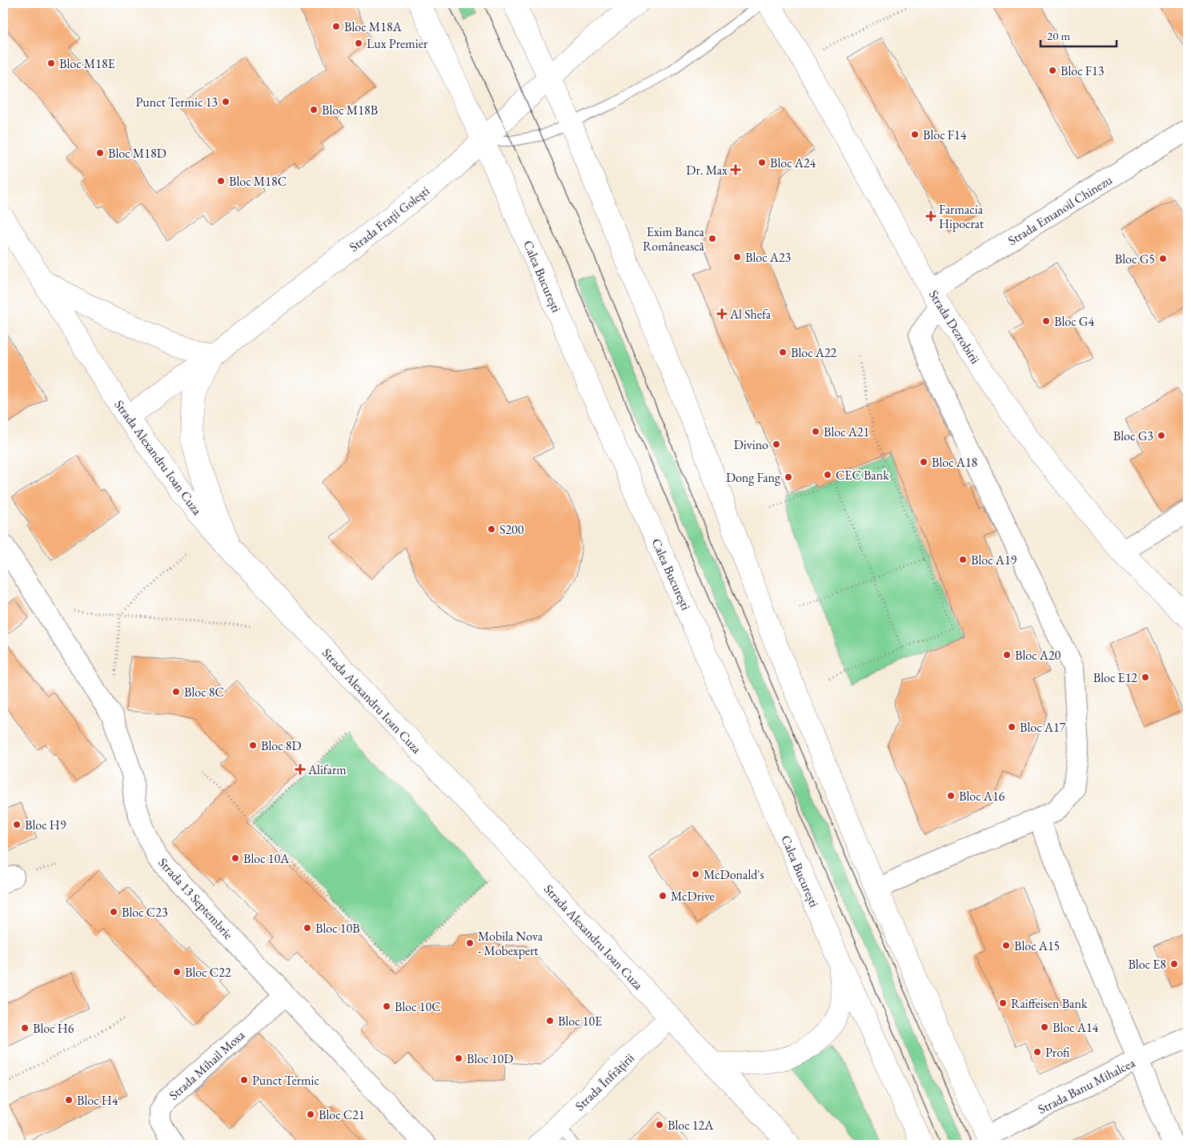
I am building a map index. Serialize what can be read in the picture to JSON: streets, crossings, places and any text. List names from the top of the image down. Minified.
{"streets":{"main road":["Strada Frații Golești","Calea București","Strada Dezrobirii","Strada Alexandru Ioan Cuza","Strada Înfrățirii"],"street":["Strada Emanoil Chinezu","Strada 13 Septembrie","Strada Mihail Moxa","Strada Banu Mihalcea"]},"crossings":[["Strada Emanoil Chinezu","Strada Dezrobirii"],["Strada Frații Golești","Calea București"],["Strada Frații Golești","Strada Alexandru Ioan Cuza"],["Strada Alexandru Ioan Cuza","Strada Înfrățirii"],["Strada 13 Septembrie","Strada Mihail Moxa"]],"places":{"other":["Bloc M18A","Lux Premier","Bloc M18E","Bloc F13","Punct Termic 13","Bloc M18B","Bloc F14","Bloc M18D","Bloc A24","Bloc M18C","Exim Banca Românească","Bloc A23","Bloc G5","Bloc G4","Bloc A22","Bloc A21","Bloc G3","Divino","Bloc A18","CEC Bank","Dong Fang","S200","Bloc A19","Bloc A20","Bloc E12","Bloc 8C","Bloc A17","Bloc 8D","Bloc A16","Bloc H9","Bloc 10A","McDonald's","McDrive","Bloc C23","Bloc 10B","Mobila Nova - Mobexpert","Bloc A15","Bloc E8","Bloc C22","Raiffeisen Bank","Bloc 10C","Bloc 10E","Bloc A14","Bloc H6","Profi","Bloc 10D","Punct Termic","Bloc H4","Bloc C21","Bloc 12A"],"health":["Dr. Max","Farmacia Hipocrat","Al Shefa","Alifarm"]},"scale_bar":"20 m"}
